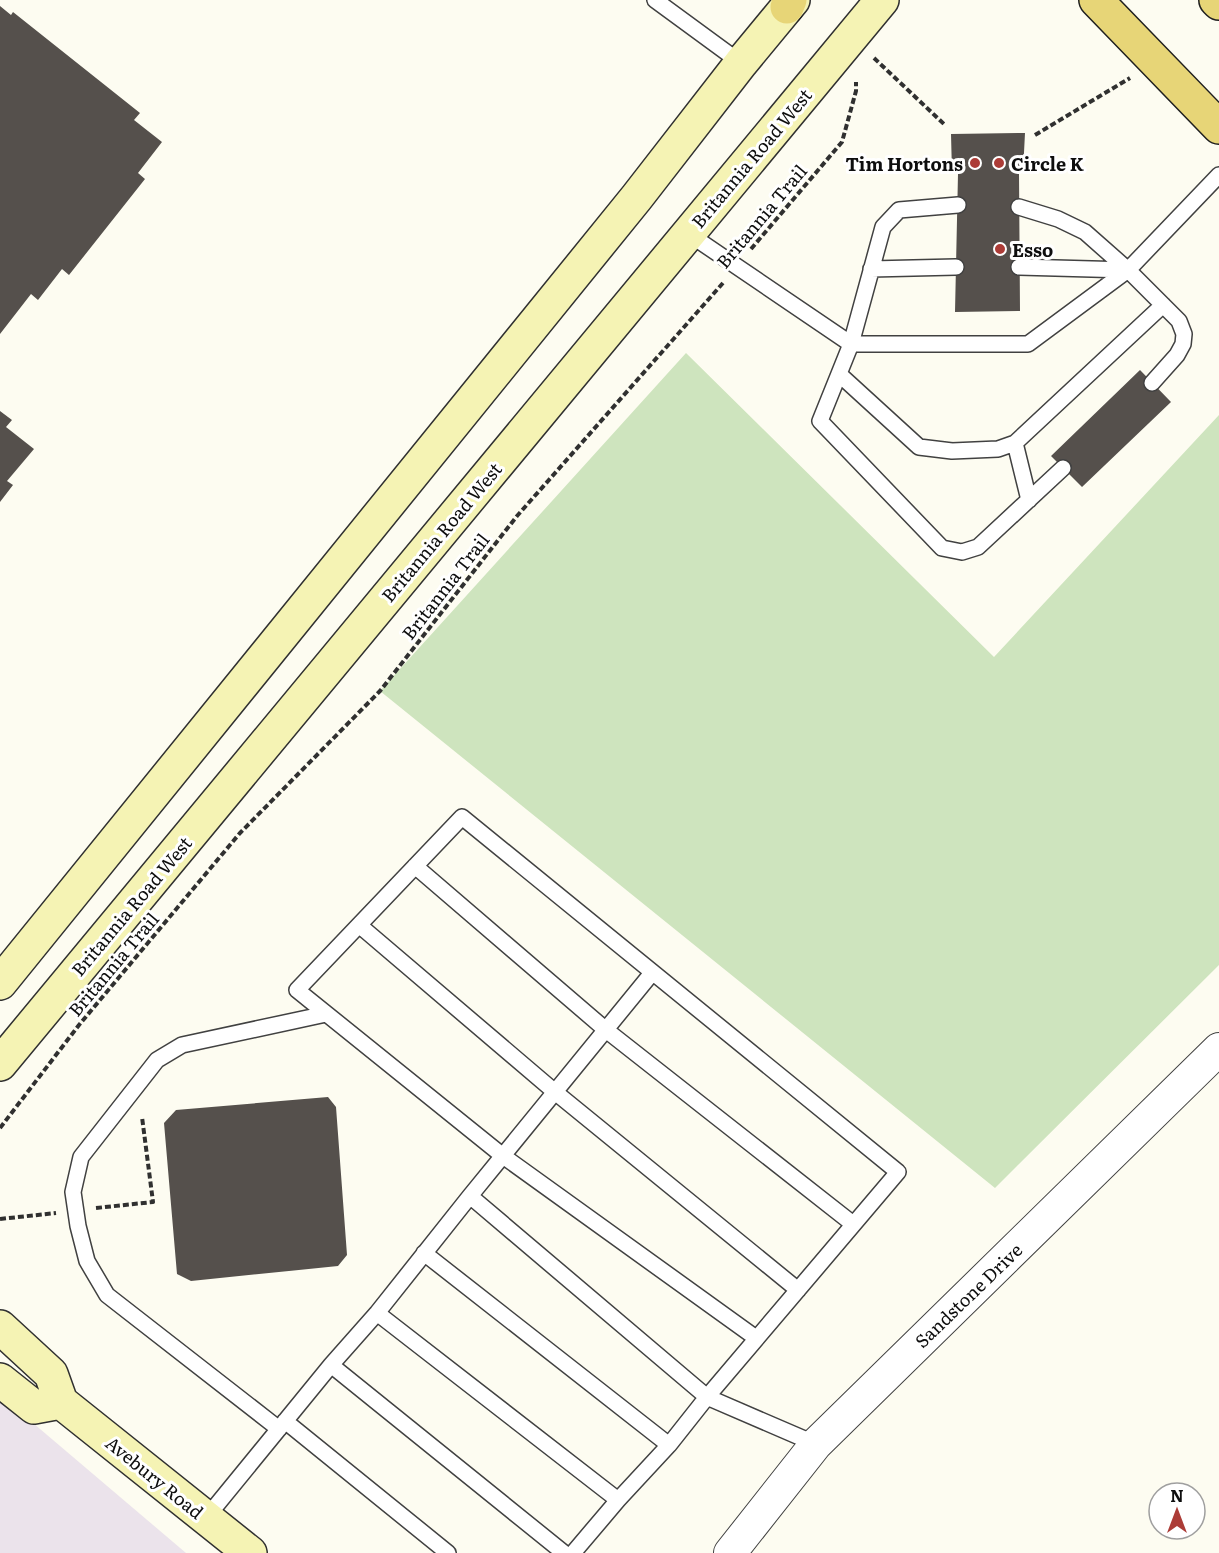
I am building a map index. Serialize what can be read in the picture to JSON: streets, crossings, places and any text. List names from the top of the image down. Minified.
{"streets":{"main road":["Britannia Road West","Avebury Road"],"street":["Sandstone Drive"],"path":["Britannia Trail"]},"crossings":[["Britannia Road West","Britannia Trail"]],"places":["Tim Hortons","Circle K","Esso"],"north":"top"}
